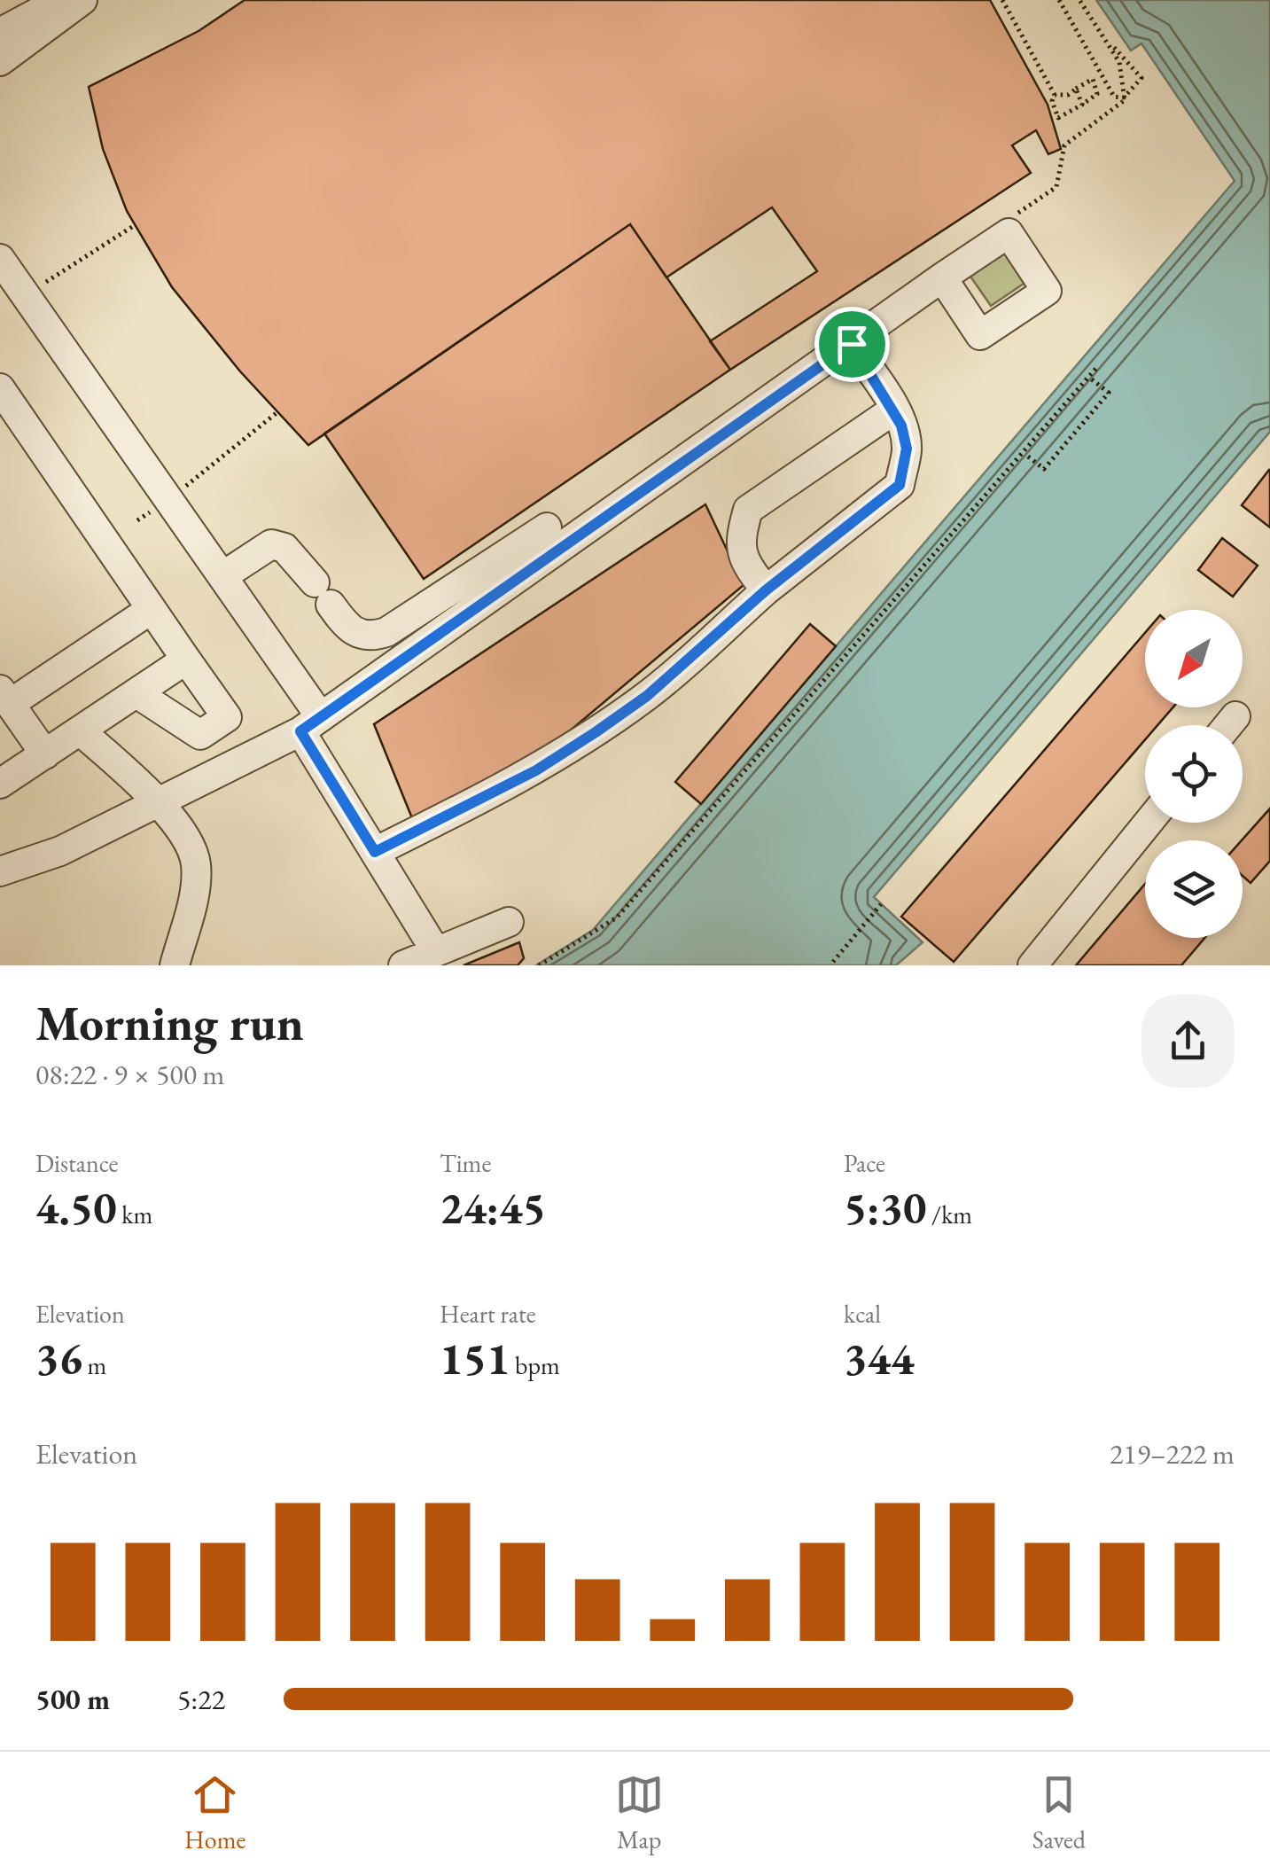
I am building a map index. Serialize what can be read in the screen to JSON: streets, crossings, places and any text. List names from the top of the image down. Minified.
{"north":"bottom left","page":{"heading":["Morning run","08:22 · 9 × 500 m"],"stats":[["Distance","4.50 km"],["Time","24:45"],["Pace","5:30 /km"],["Elevation","36 m"],["Heart rate","151 bpm"],["kcal","344"]],"chart":["Elevation","219–222 m"],"list":[{"name":"500 m","note":"5:22"}],"tabs":["Home","Map","Saved"]}}
